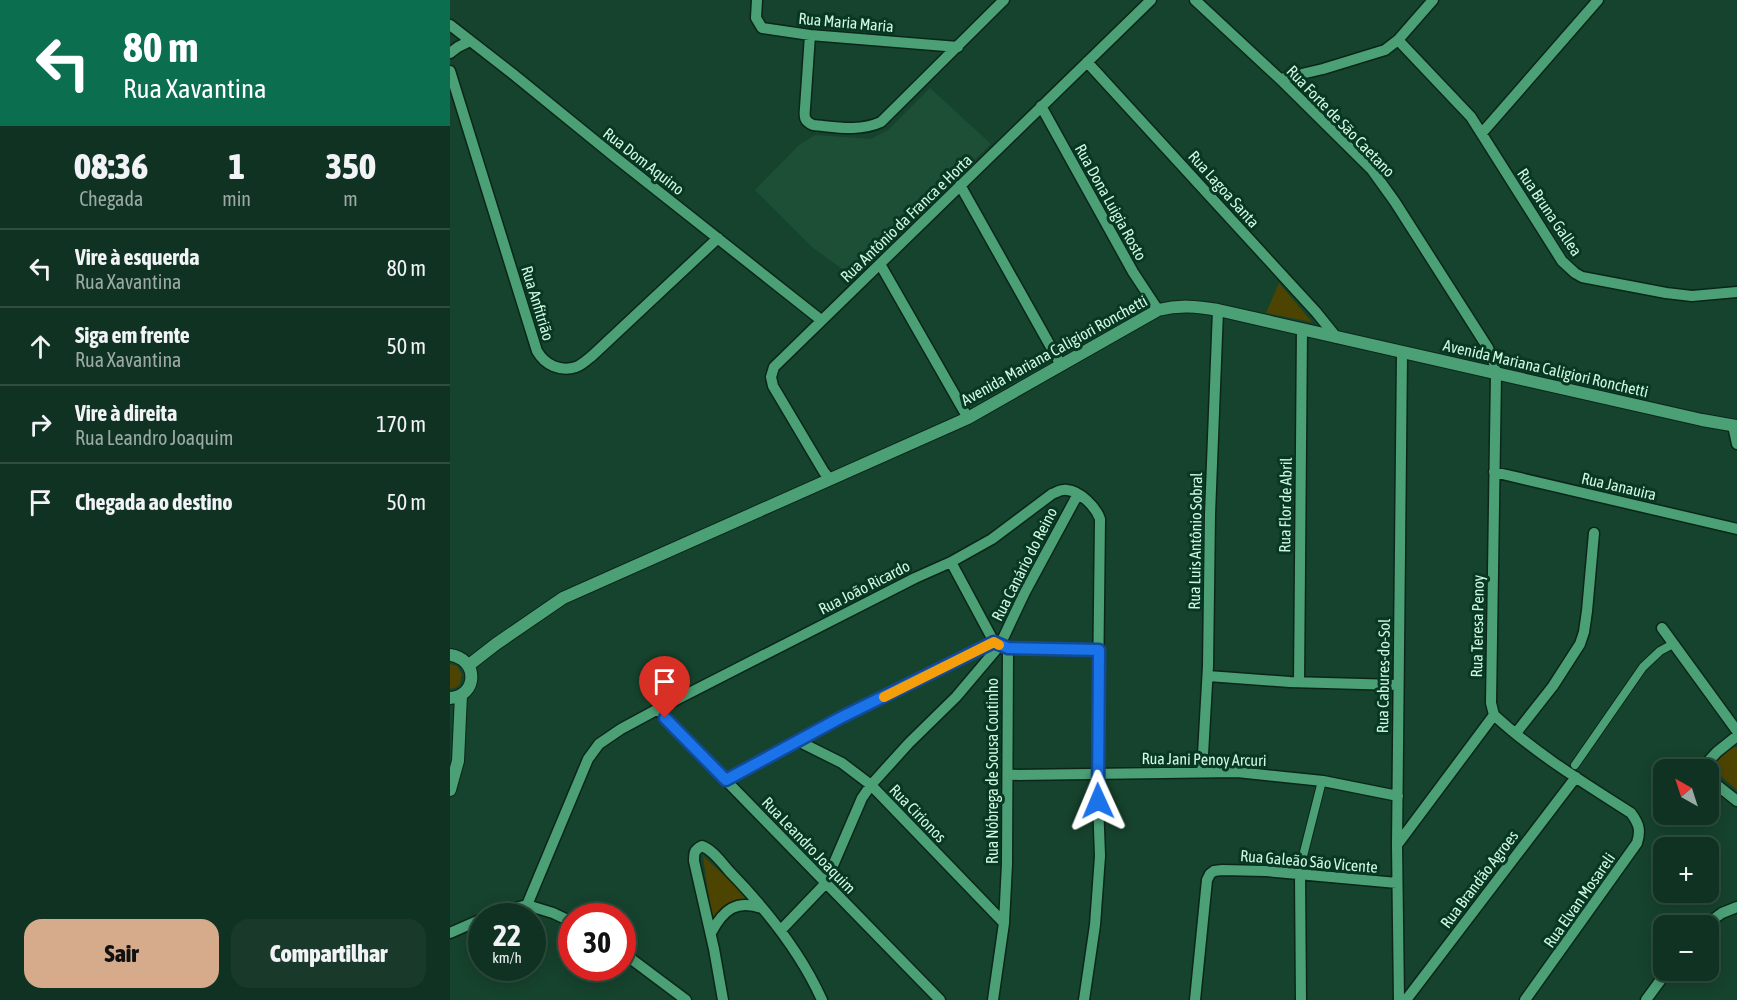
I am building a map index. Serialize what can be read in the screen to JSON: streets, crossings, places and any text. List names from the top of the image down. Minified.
{"streets":{"street":["Rua Maria Maria","Rua Forte de São Caetano","Rua Dom Aquino","Rua Lagoa Santa","Rua Dona Luigia Rosto","Rua Bruna Gallea","Rua Antônio da Franca e Horta","Rua Anfitrião","Avenida Mariana Caligiori Ronchetti","Rua Janauira","Rua Flor de Abril","Rua Luis Antônio Sobral","Rua Canário do Reino","Rua João Ricardo","Rua Teresa Penoy","Rua Cabures-do-Sol","Rua Jani Penoy Arcuri","Rua Nóbrega de Sousa Coutinho","Rua Cirionos","Rua Leandro Joaquim","Rua Galeão São Vicente","Rua Brandão Agroes","Rua Elvan Mosareli"]},"crossings":[["Rua Forte de São Caetano","Avenida Mariana Caligiori Ronchetti"],["Rua Forte de São Caetano","Rua Teresa Penoy"],["Rua Dom Aquino","Rua Antônio da Franca e Horta"],["Rua Dom Aquino","Rua Anfitrião"],["Rua Lagoa Santa","Rua Antônio da Franca e Horta"],["Rua Lagoa Santa","Avenida Mariana Caligiori Ronchetti"],["Rua Dona Luigia Rosto","Rua Antônio da Franca e Horta"],["Rua Dona Luigia Rosto","Avenida Mariana Caligiori Ronchetti"],["Rua Antônio da Franca e Horta","Avenida Mariana Caligiori Ronchetti"],["Avenida Mariana Caligiori Ronchetti","Rua Flor de Abril"],["Avenida Mariana Caligiori Ronchetti","Rua Luis Antônio Sobral"],["Avenida Mariana Caligiori Ronchetti","Rua Teresa Penoy"],["Avenida Mariana Caligiori Ronchetti","Rua Cabures-do-Sol"],["Rua Janauira","Rua Teresa Penoy"],["Rua Luis Antônio Sobral","Rua Jani Penoy Arcuri"],["Rua Canário do Reino","Rua João Ricardo"],["Rua Canário do Reino","Rua Nóbrega de Sousa Coutinho"],["Rua Canário do Reino","Rua Cirionos"],["Rua Canário do Reino","Rua Leandro Joaquim"],["Rua João Ricardo","Rua Nóbrega de Sousa Coutinho"],["Rua João Ricardo","Rua Leandro Joaquim"],["Rua Cabures-do-Sol","Rua Jani Penoy Arcuri"],["Rua Cabures-do-Sol","Rua Galeão São Vicente"],["Rua Jani Penoy Arcuri","Rua Nóbrega de Sousa Coutinho"],["Rua Nóbrega de Sousa Coutinho","Rua Cirionos"],["Rua Brandão Agroes","Rua Elvan Mosareli"]],"north":"top left","page":{"turn":["80 m","Rua Xavantina"],"eta":["08:36","Chegada","1","min","350","m"],"list":[{"name":"Vire à esquerda","note":"Rua Xavantina","value":"80 m"},{"name":"Siga em frente","note":"Rua Xavantina","value":"50 m"},{"name":"Vire à direita","note":"Rua Leandro Joaquim","value":"170 m"},{"name":"Chegada ao destino","value":"50 m"}],"map_buttons":["+","−"],"speed":"22 km/h","limit":"30","buttons":["Sair","Compartilhar"]}}
